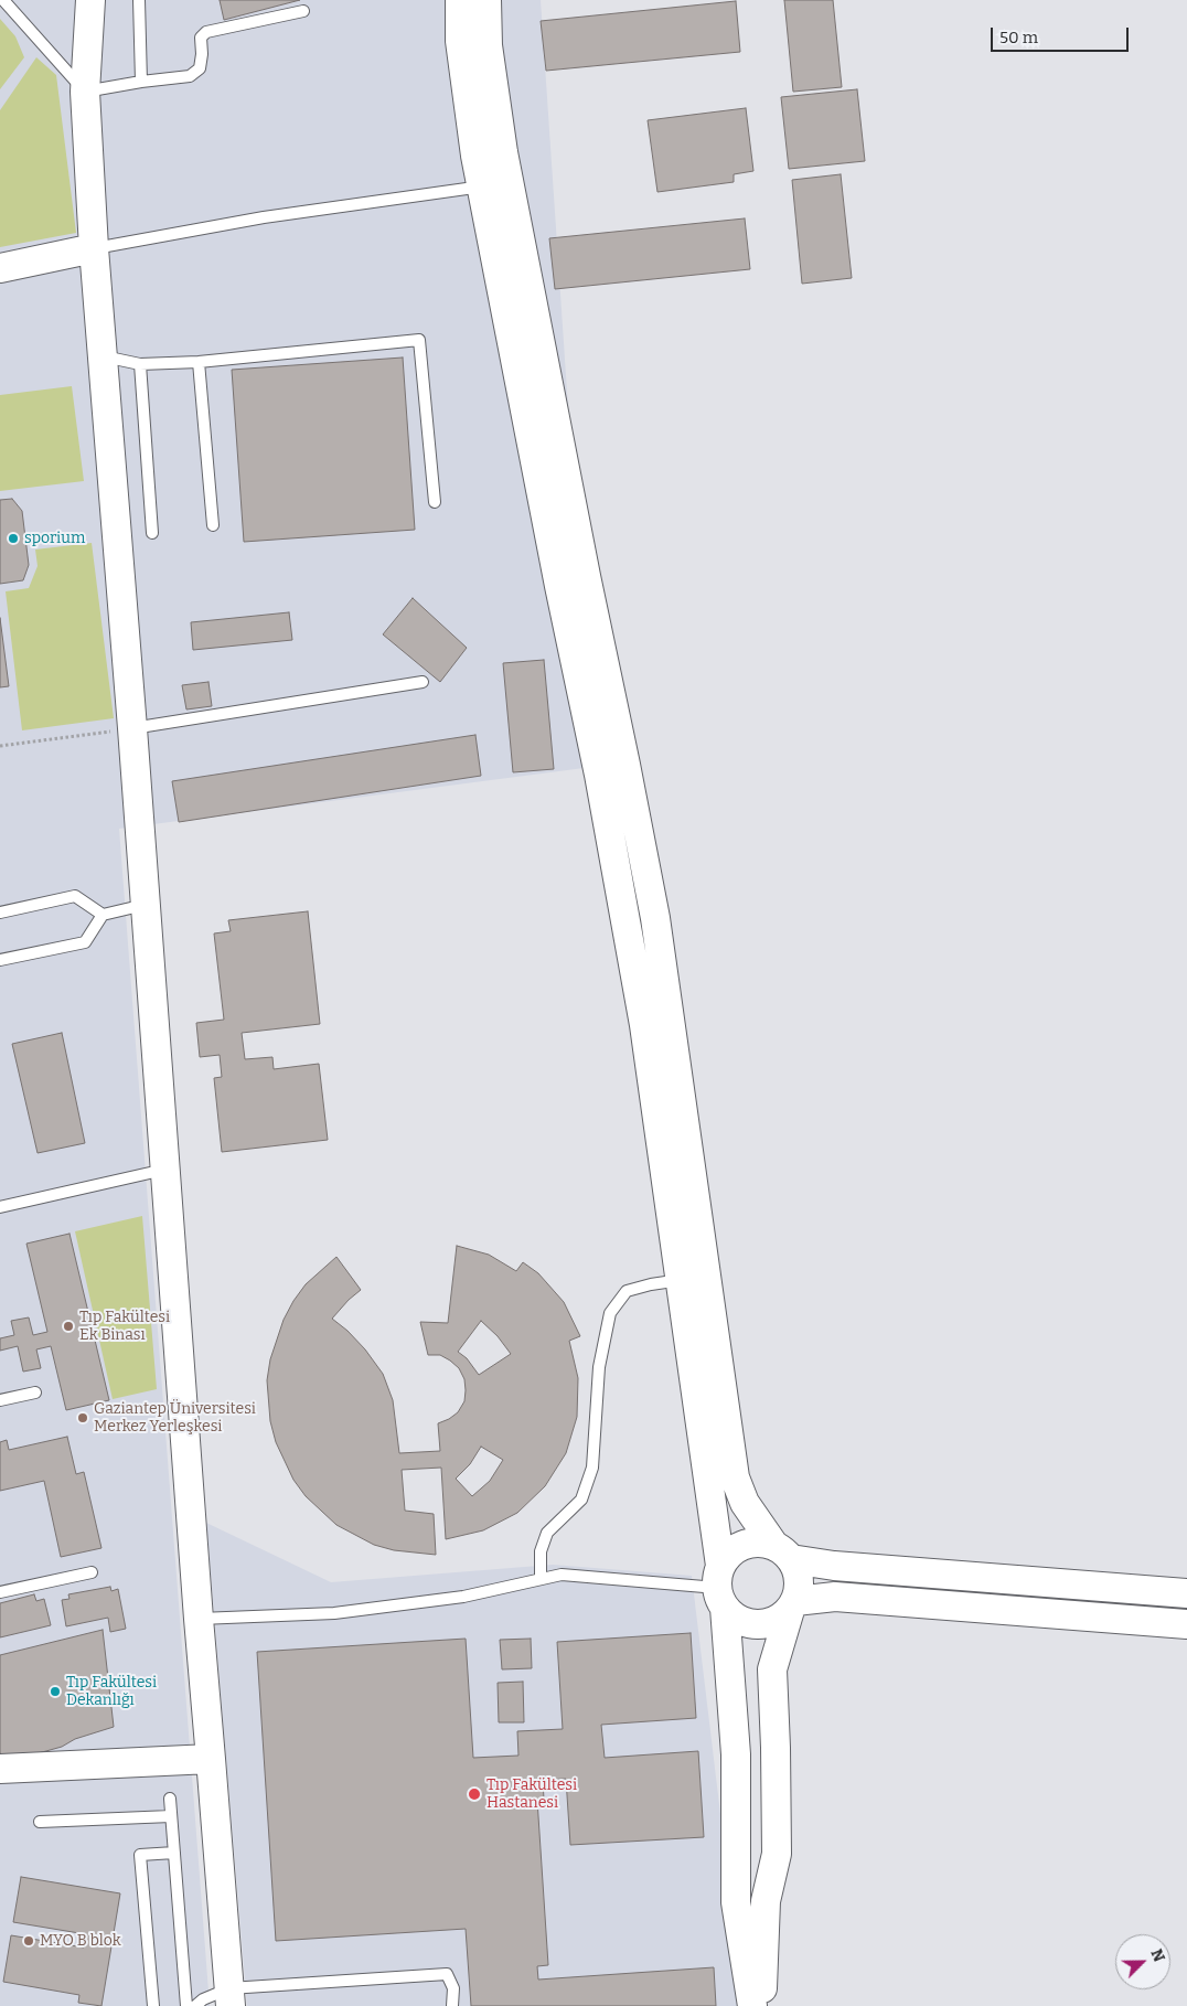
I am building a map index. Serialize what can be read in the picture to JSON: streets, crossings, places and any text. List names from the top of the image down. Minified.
{"places":["sporium","Tıp Fakültesi Ek Binası","Gaziantep Üniversitesi Merkez Yerleşkesi","Tıp Fakültesi Dekanlığı","Tıp Fakültesi Hastanesi","MYO B blok"],"scale_bar":"50 m","north":"top right"}
